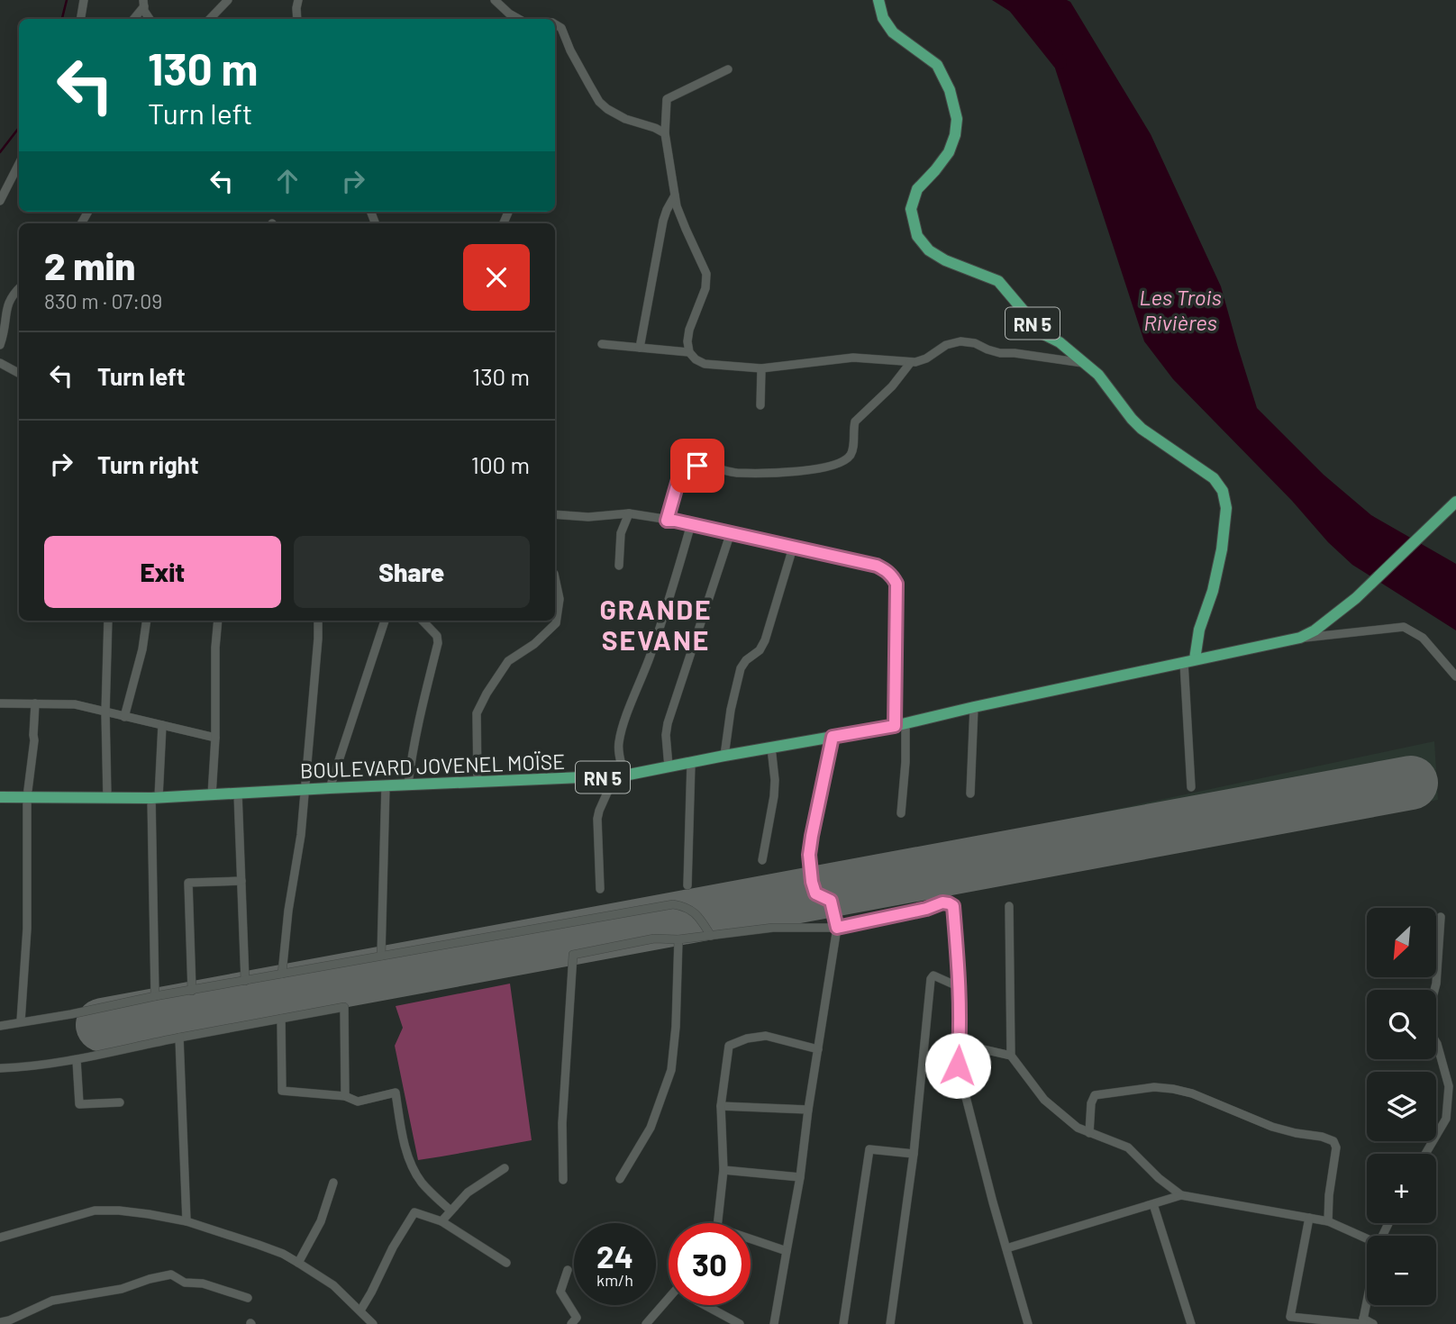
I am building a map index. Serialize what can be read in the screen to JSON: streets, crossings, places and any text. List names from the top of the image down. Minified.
{"streets":{"main road":["RN 5","BOULEVARD JOVENEL MOÏSE"]},"crossings":[["RN 5","BOULEVARD JOVENEL MOÏSE"]],"districts":["GRANDE SEVANE"],"water":["Les Trois Rivières"],"north":"bottom left","page":{"turn":["130 m","Turn left"],"heading":["2 min","830 m · 07:09"],"list":[{"name":"Turn left","value":"130 m"},{"name":"Turn right","value":"100 m"}],"buttons":["Exit","Share"],"map_buttons":["+","−"],"speed":"24 km/h","limit":"30"}}
